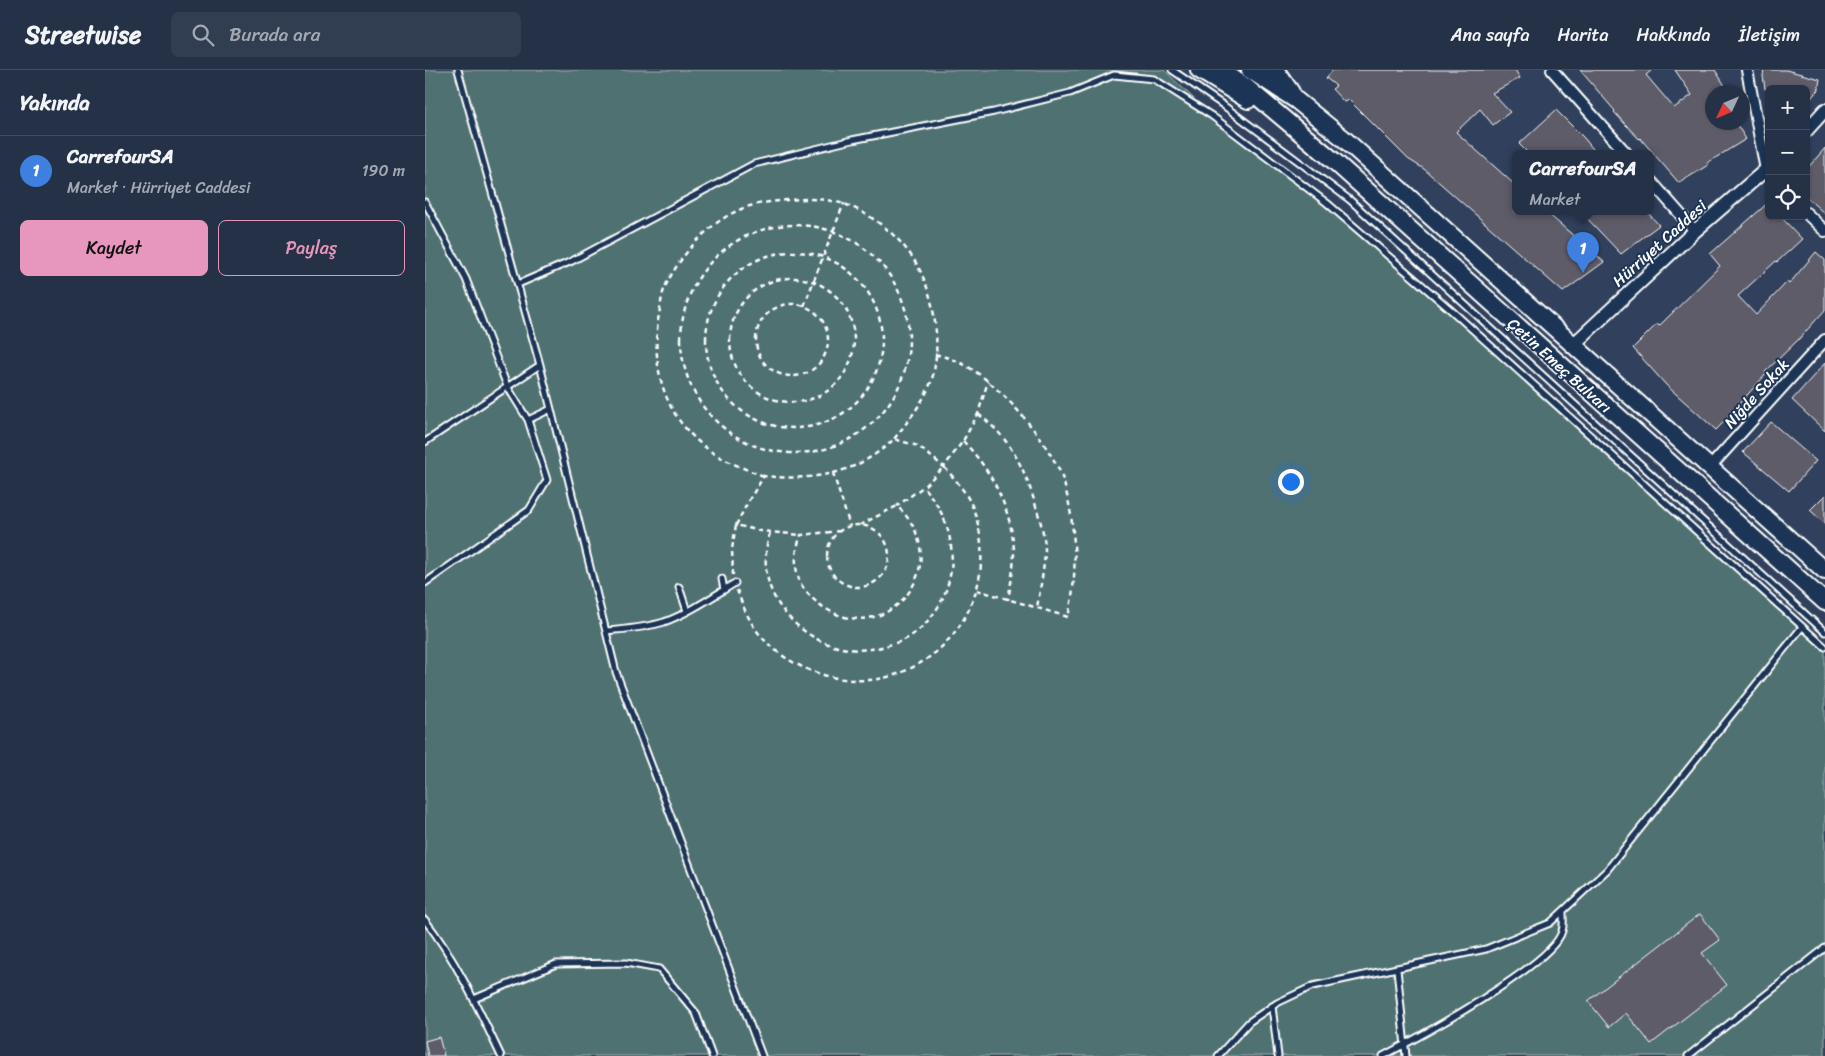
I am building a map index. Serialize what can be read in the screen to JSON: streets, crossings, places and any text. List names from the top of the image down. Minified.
{"streets":{"main road":["Çetin Emeç Bulvarı"],"street":["Hürriyet Caddesi","Niğde Sokak"]},"crossings":[["Hürriyet Caddesi","Çetin Emeç Bulvarı"],["Çetin Emeç Bulvarı","Niğde Sokak"]],"north":"bottom left","page":{"header":"Streetwise","search":"Burada ara","nav":["Ana sayfa","Harita","Hakkında","İletişim"],"heading":"Yakında","map_buttons":["+","−"],"list":[{"mark":"1","name":"CarrefourSA","note":"Market · Hürriyet Caddesi","value":"190 m"}],"popup":["CarrefourSA","Market"],"buttons":["Kaydet","Paylaş"],"pins":"1"}}
